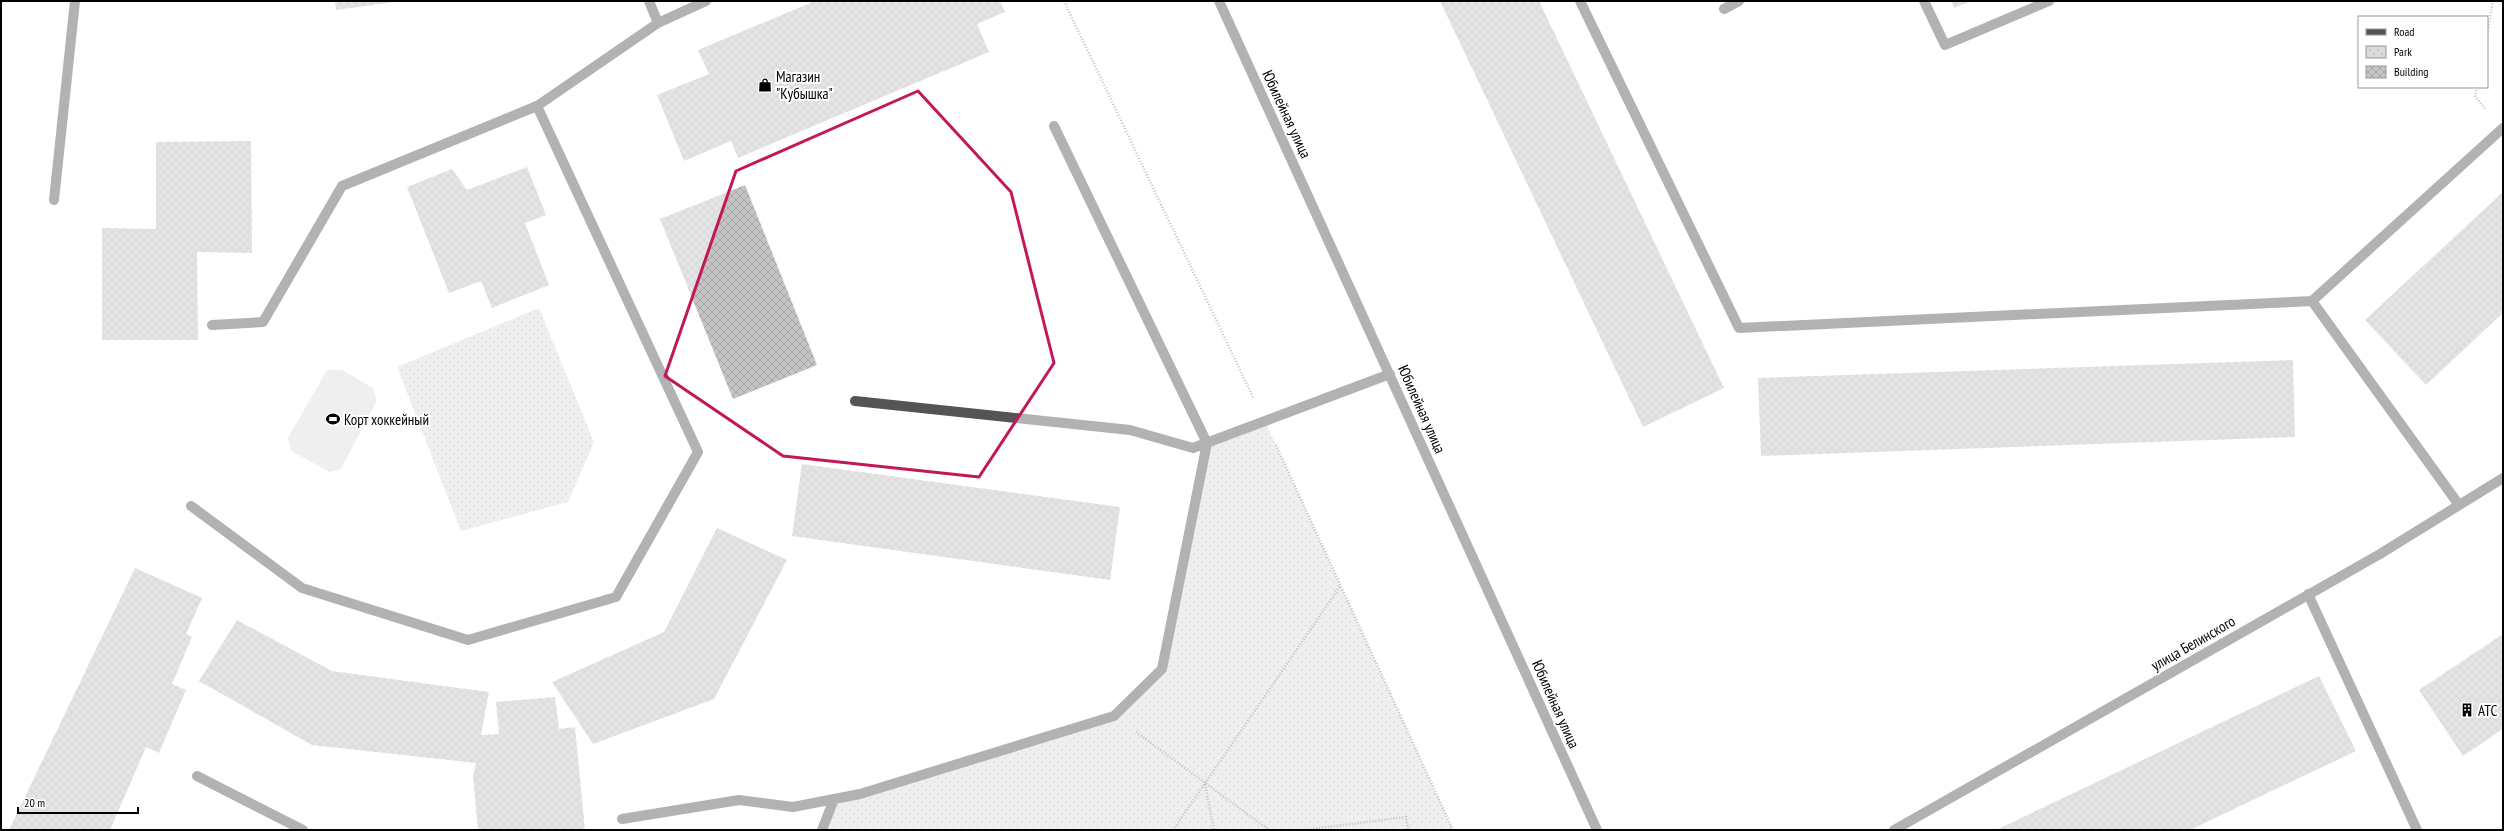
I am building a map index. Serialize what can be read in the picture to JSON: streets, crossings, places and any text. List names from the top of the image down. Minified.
{"streets":{"street":["Юбилейная улица","улица Белинского"]},"places":{"shop":["Магазин \"Кубышка\""],"sports":["Корт хоккейный"],"building":["АТС"]},"legend":["Road","Park","Building"],"scale_bar":"20 m"}
